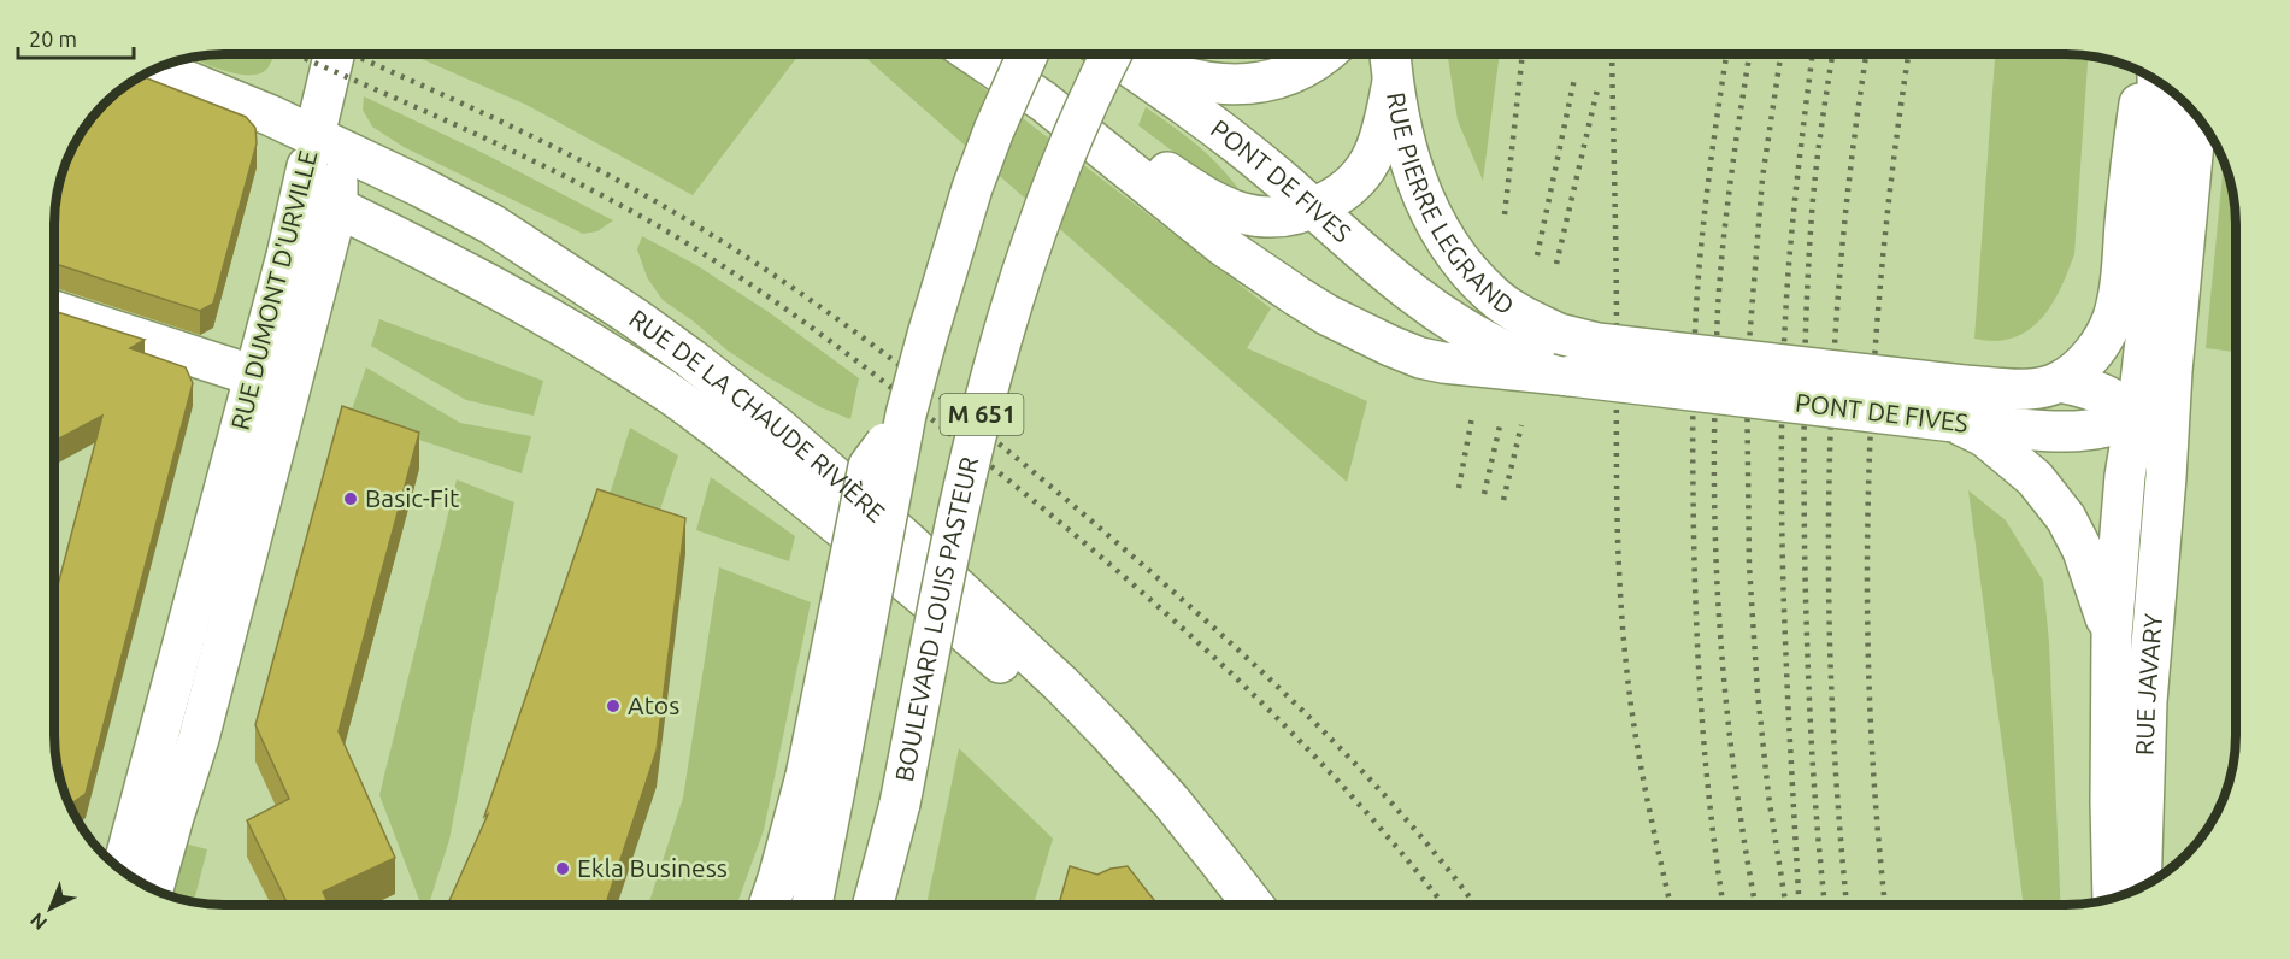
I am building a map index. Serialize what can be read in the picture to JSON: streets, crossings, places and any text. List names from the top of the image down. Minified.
{"streets":{"main road":["PONT DE FIVES","RUE PIERRE LEGRAND","RUE DUMONT D'URVILLE","M 651","RUE DE LA CHAUDE RIVIÈRE","BOULEVARD LOUIS PASTEUR","RUE JAVARY"]},"crossings":[["PONT DE FIVES","RUE PIERRE LEGRAND"],["PONT DE FIVES","RUE JAVARY"],["RUE DUMONT D'URVILLE","RUE DE LA CHAUDE RIVIÈRE"]],"places":["Basic-Fit","Atos","Ekla Business"],"scale_bar":"20 m","north":"bottom left"}
